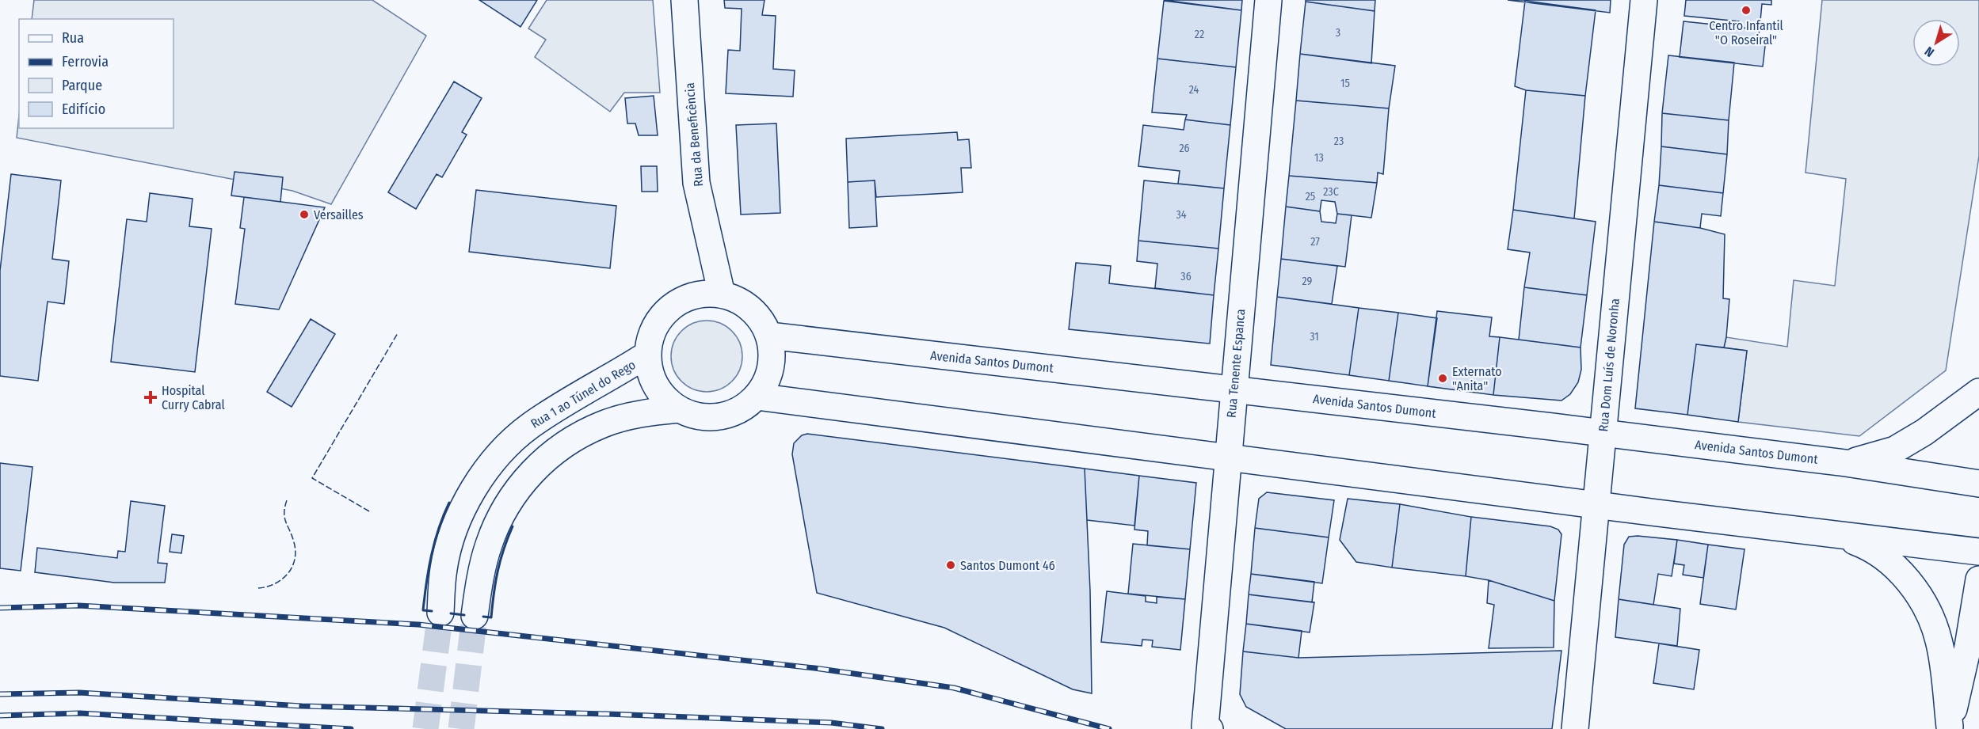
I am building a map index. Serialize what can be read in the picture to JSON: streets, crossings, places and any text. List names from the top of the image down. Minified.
{"streets":{"main road":["Rua da Beneficência","Avenida Santos Dumont","Rua Tenente Espanca","Rua Dom Luís de Noronha","Rua 1 ao Túnel do Rego"]},"crossings":[["Rua da Beneficência","Avenida Santos Dumont"],["Rua da Beneficência","Rua 1 ao Túnel do Rego"],["Avenida Santos Dumont","Rua Tenente Espanca"],["Avenida Santos Dumont","Rua Dom Luís de Noronha"],["Avenida Santos Dumont","Rua 1 ao Túnel do Rego"]],"places":{"other":["Centro Infantil \"O Roseiral\"","Versailles","Externato \"Anita\"","Santos Dumont 46"],"health":["Hospital Curry Cabral"]},"house_numbers":["3","22","15","24","23","26","13","23C","25","34","27","36","29","31"],"legend":["Rua","Ferrovia","Parque","Edifício"],"north":"bottom left"}
